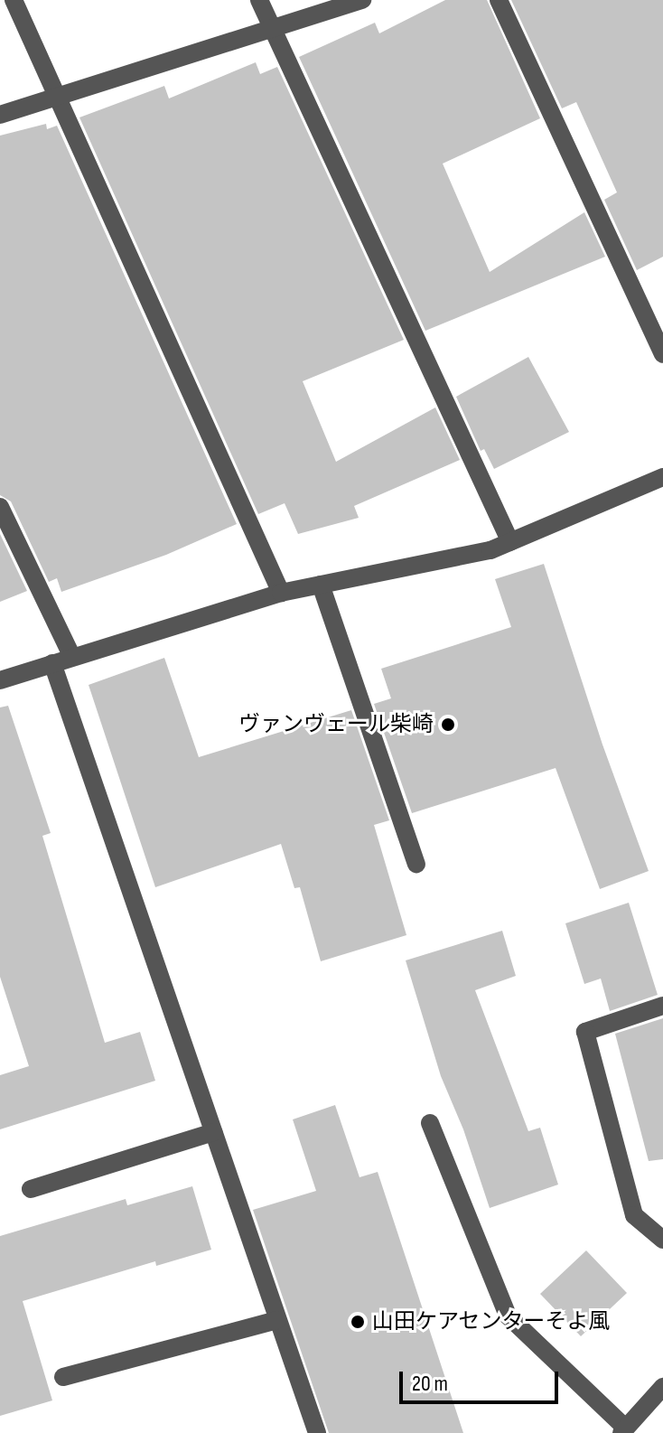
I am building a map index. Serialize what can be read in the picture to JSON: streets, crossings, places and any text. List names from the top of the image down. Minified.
{"places":["ヴァンヴェール柴崎","山田ケアセンターそよ風"],"scale_bar":"20 m"}
